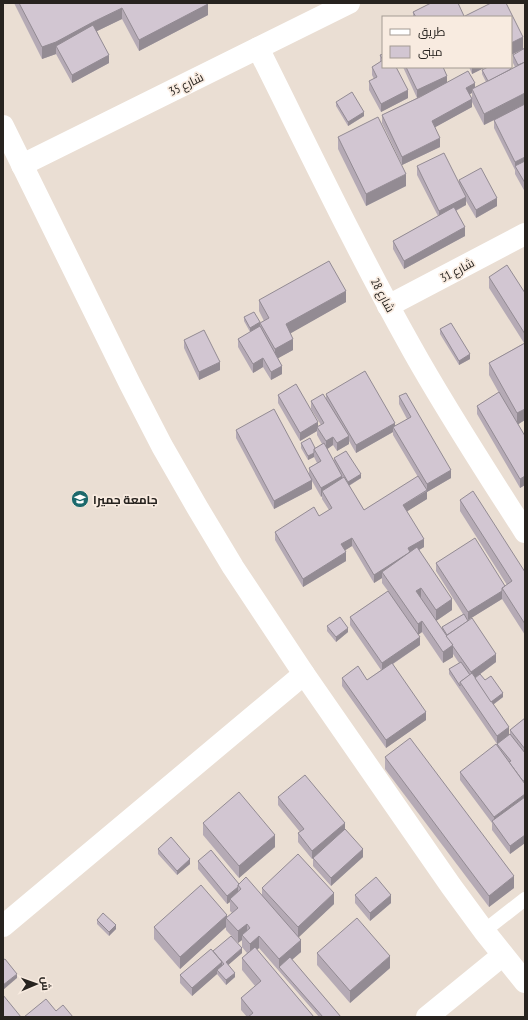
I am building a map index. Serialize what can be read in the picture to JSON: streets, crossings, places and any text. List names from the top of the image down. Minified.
{"streets":{"street":["شارع 35","شارع 31","شارع 28"]},"crossings":[["شارع 35","شارع 28"],["شارع 31","شارع 28"]],"places":{"school or university":["جامعة جميرا"]},"legend":["طريق","مبنى"],"north":"right"}
